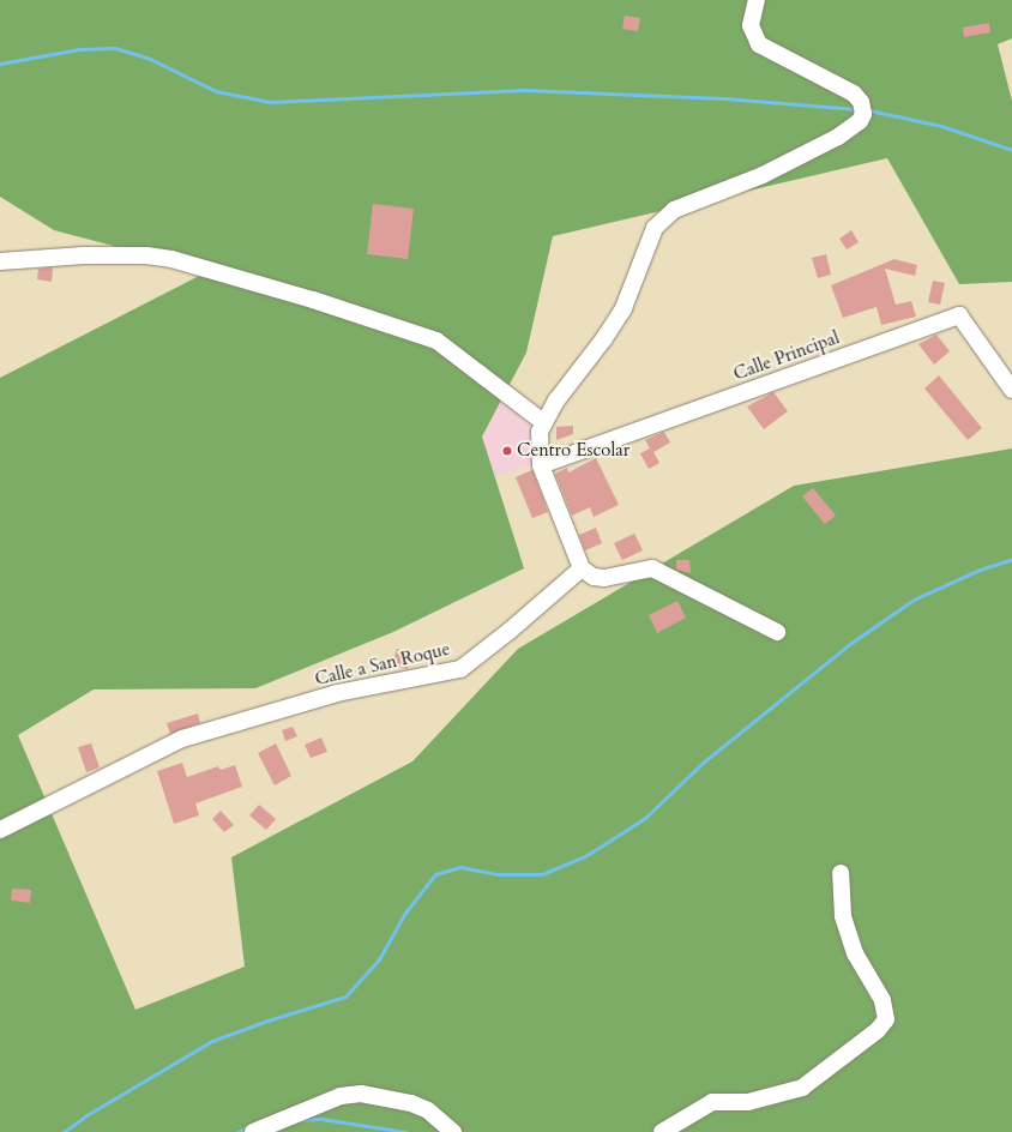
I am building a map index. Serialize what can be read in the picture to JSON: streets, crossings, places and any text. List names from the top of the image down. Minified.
{"streets":{"street":["Calle Principal","Calle a San Roque"]},"places":["Centro Escolar"]}
